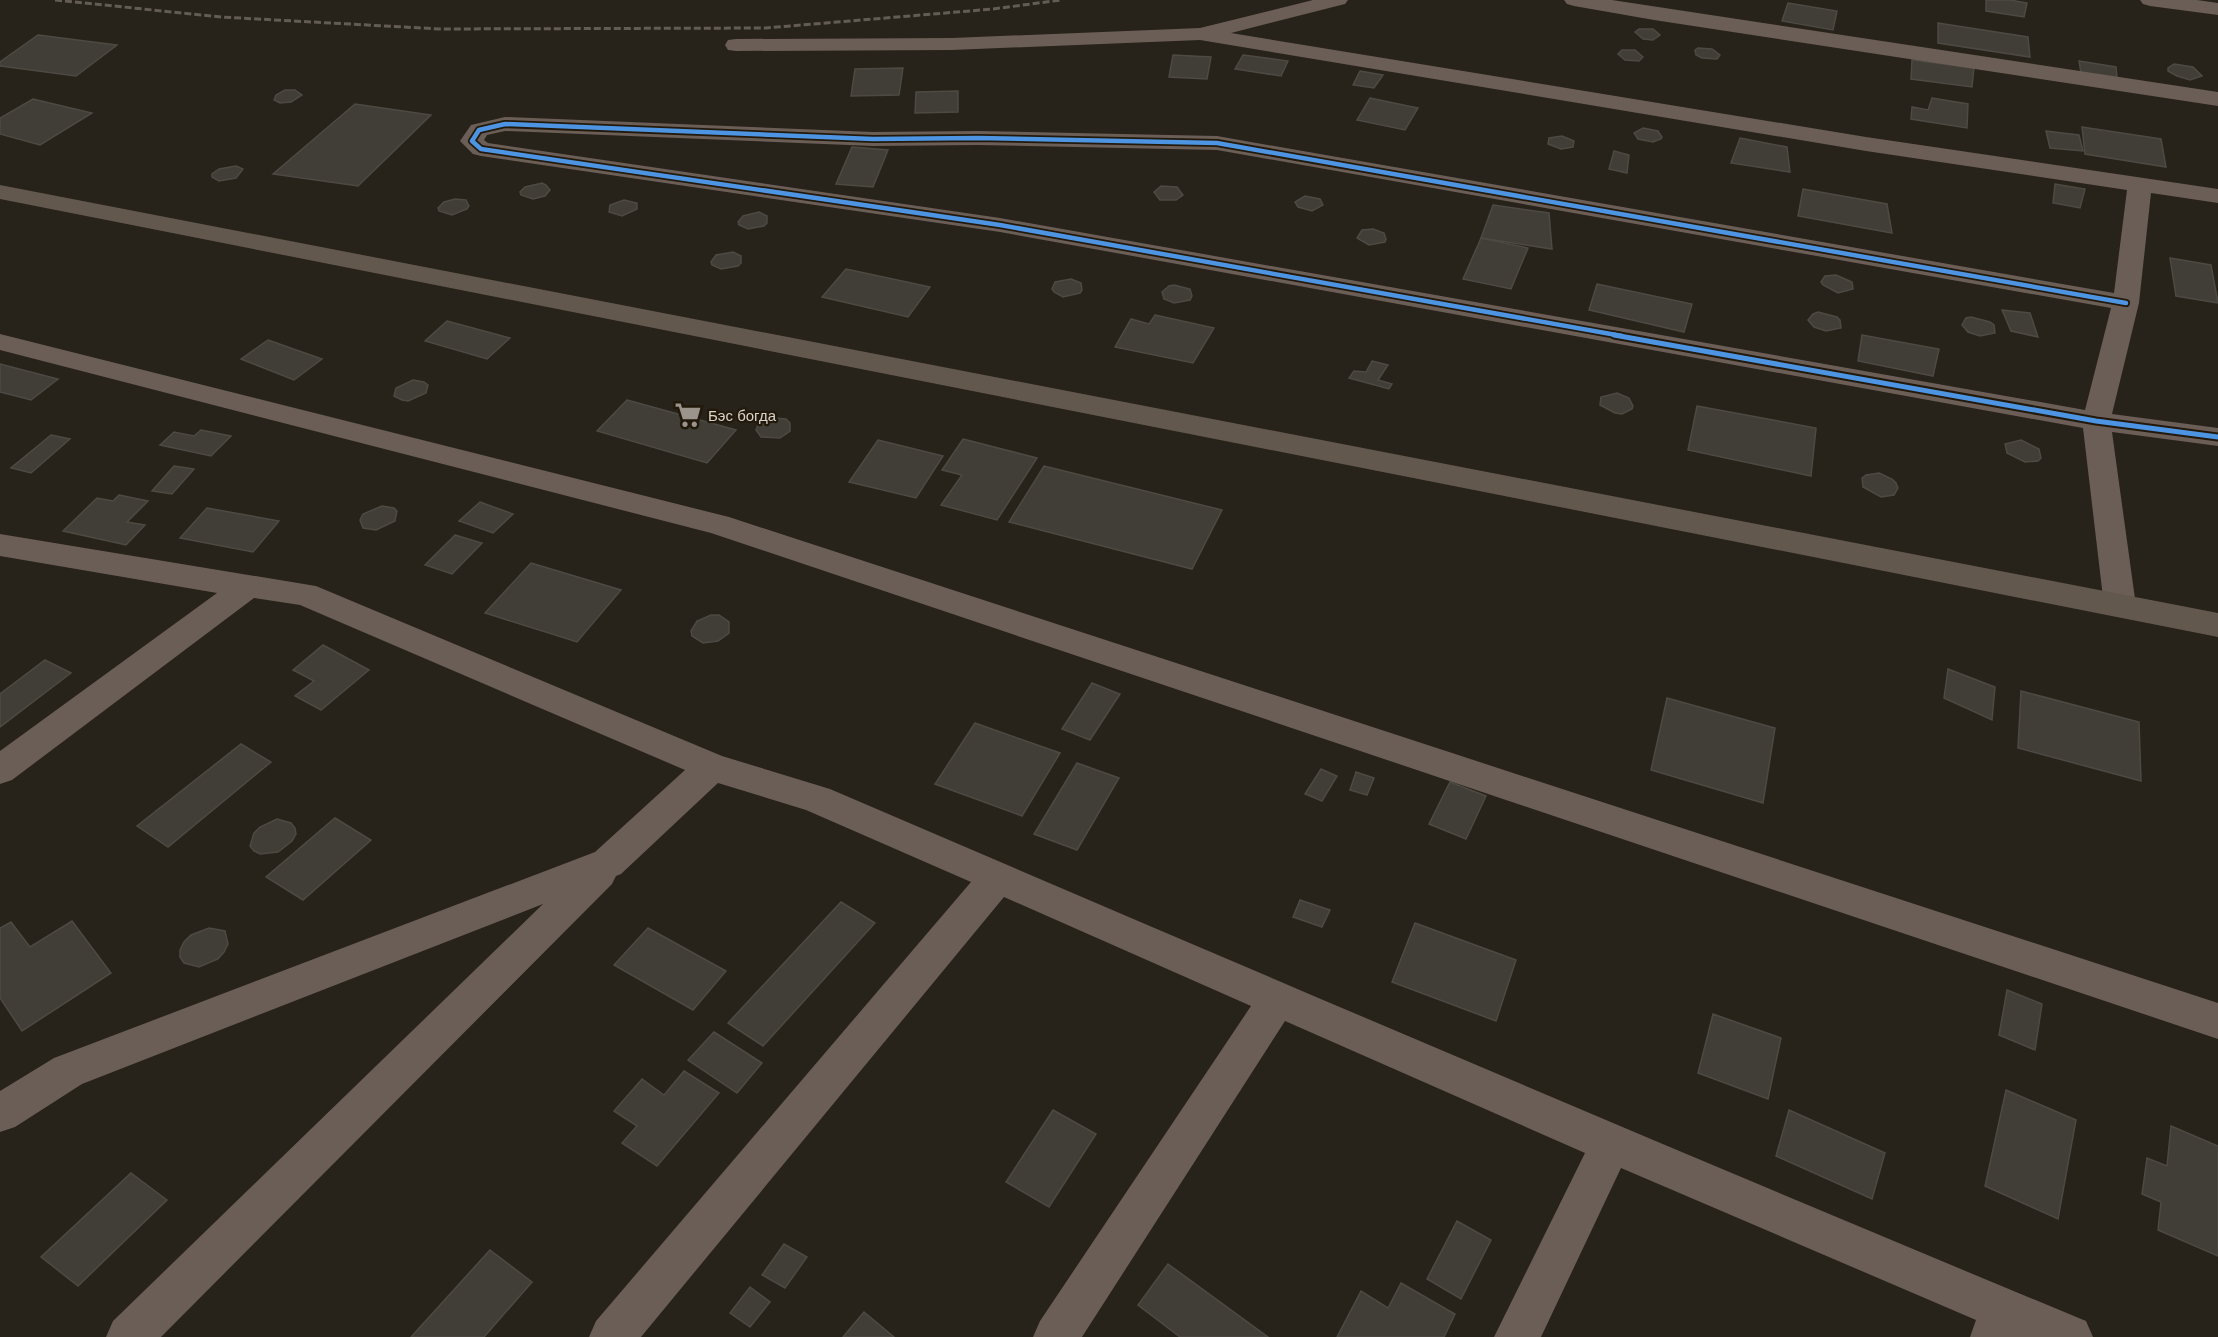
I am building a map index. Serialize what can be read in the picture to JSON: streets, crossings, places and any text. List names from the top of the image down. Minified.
{"places":{"supermarket":["Бэс богда"]}}
